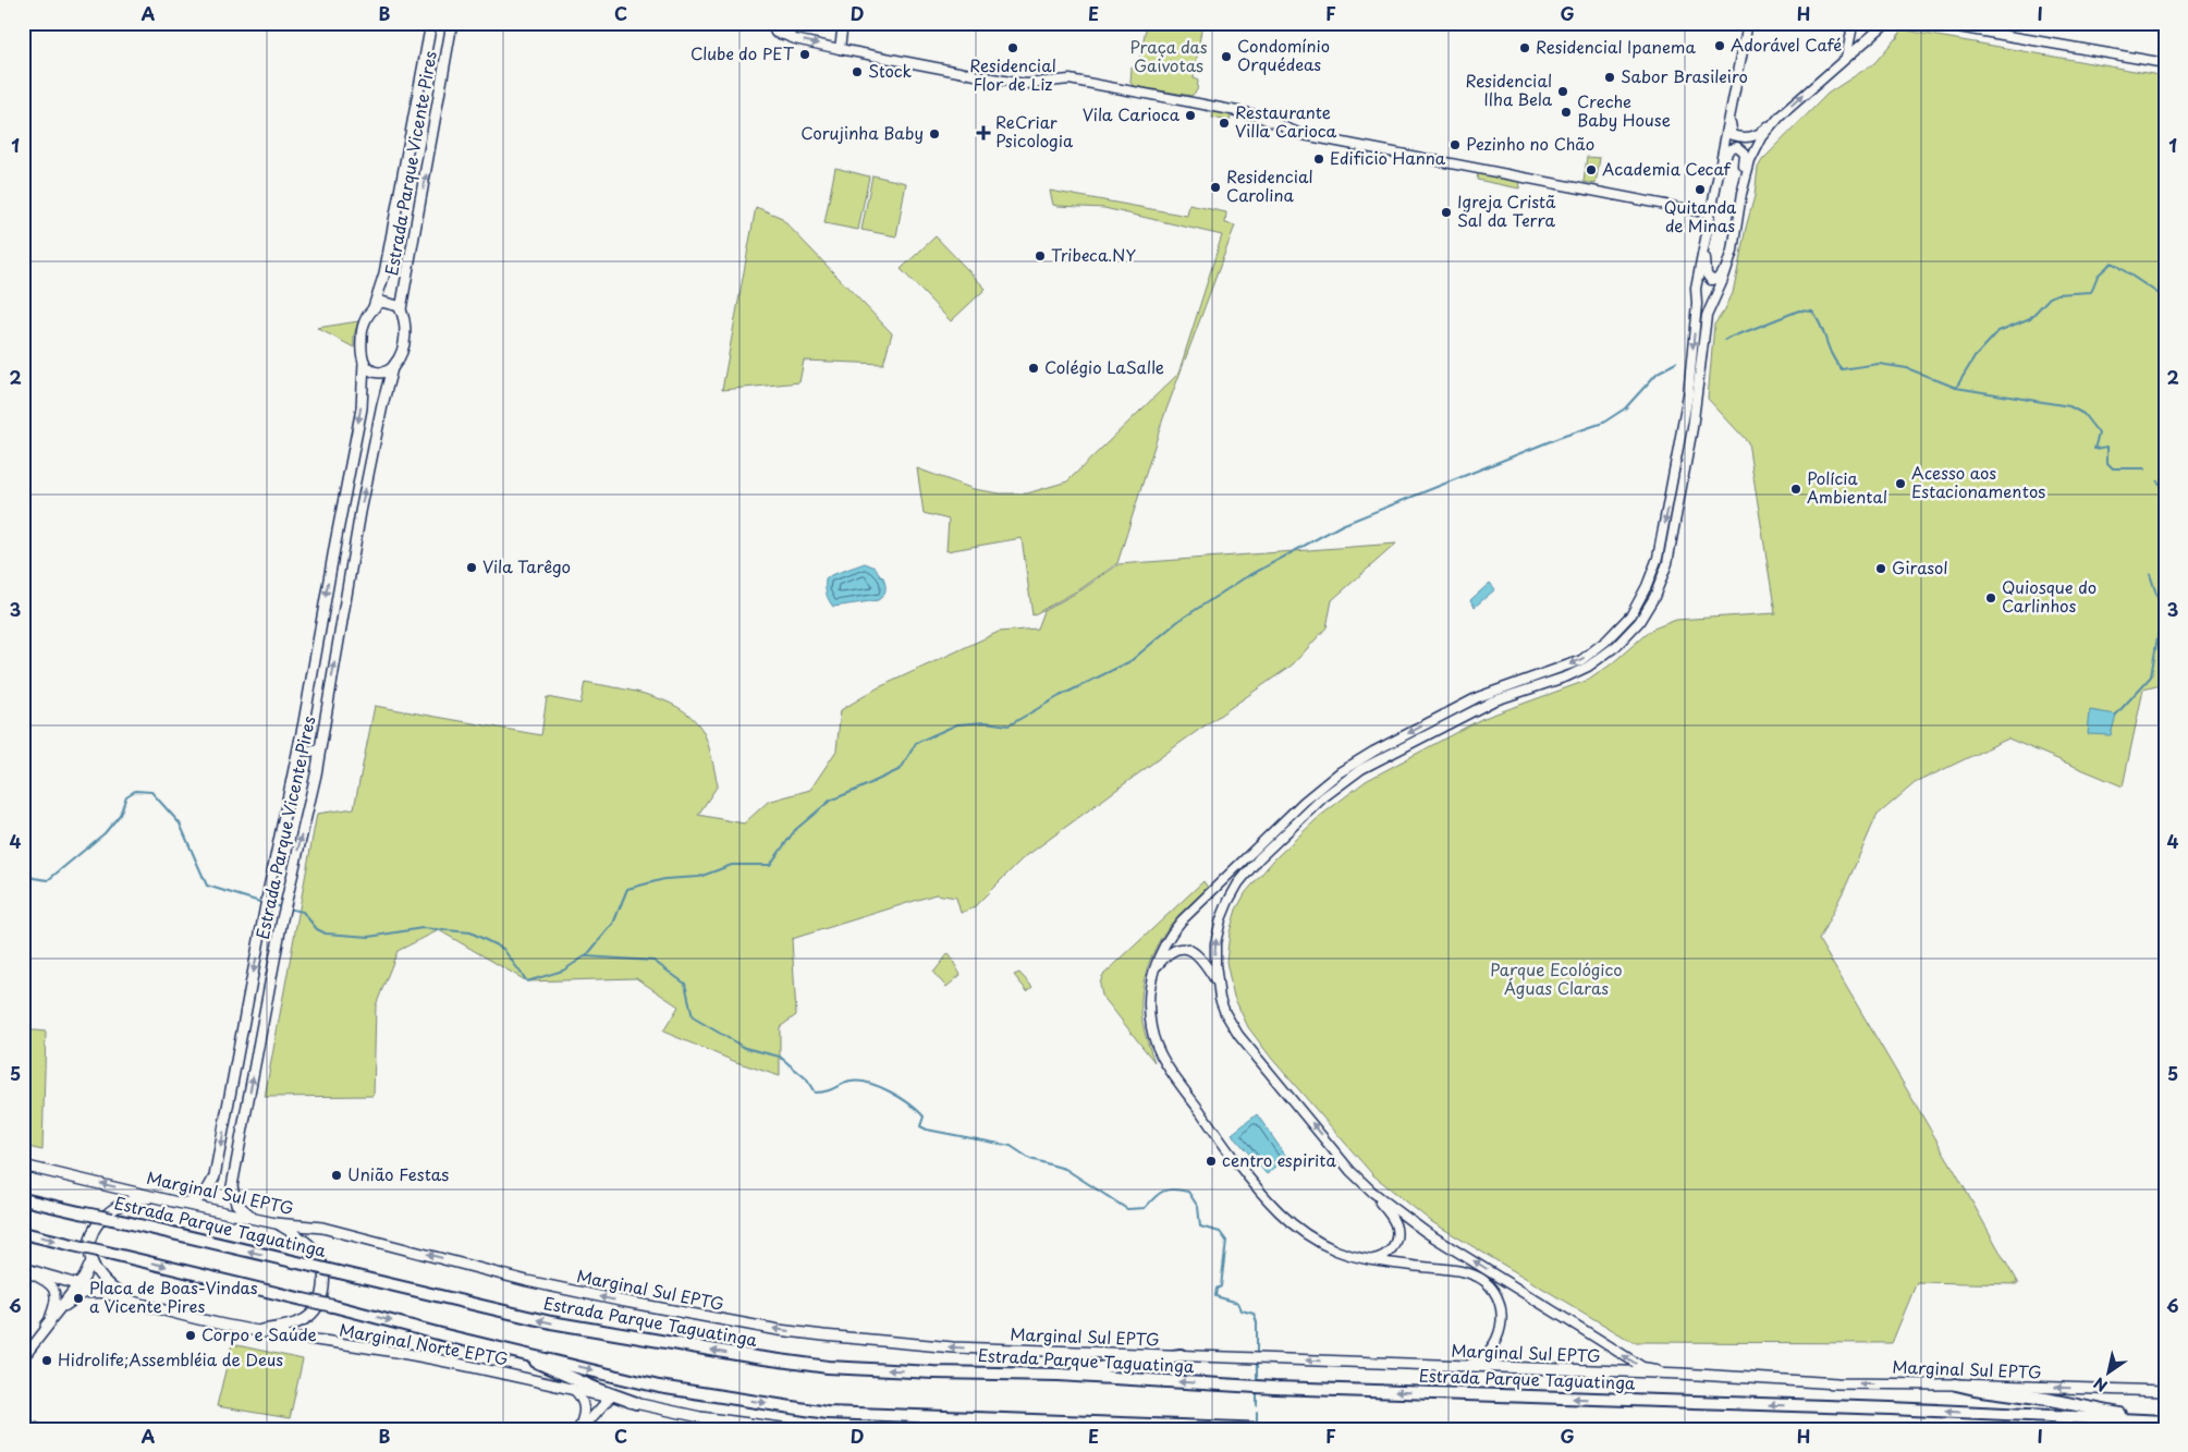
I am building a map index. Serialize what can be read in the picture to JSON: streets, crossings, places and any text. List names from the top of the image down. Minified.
{"streets":{"highway":["Estrada Parque Taguatinga"],"main road":["Estrada Parque Vicente Pires","Marginal Sul EPTG","Marginal Norte EPTG"]},"crossings":[["Estrada Parque Vicente Pires","Marginal Sul EPTG"]],"one_way":["Marginal Sul EPTG"],"parks":["Praça das Gaivotas","Parque Ecológico Águas Claras"],"places":{"other":["Adorável Café","Residencial Flor de Liz","Residencial Ipanema","Clube do PET","Condomínio Orquédeas","Stock","Sabor Brasileiro","Residencial Ilha Bela","Creche Baby House","Vila Carioca","Restaurante Villa Carioca","Corujinha Baby","Pezinho no Chão","Edificio Hanna","Academia Cecaf","Residencial Carolina","Quitanda de Minas","Igreja Cristã Sal da Terra","Tribeca.NY","Colégio LaSalle","Acesso aos Estacionamentos","Polícia Ambiental","Vila Tarêgo","Girasol","Quiosque do Carlinhos","centro espirita","União Festas","Placa de Boas-Vindas a Vicente Pires","Corpo e Saúde","Hidrolife;Assembléia de Deus"],"health":["ReCriar Psicologia"]},"north":"bottom left","grid":{"columns":["A","B","C","D","E","F","G","H","I"],"rows":["1","2","3","4","5","6"]}}
